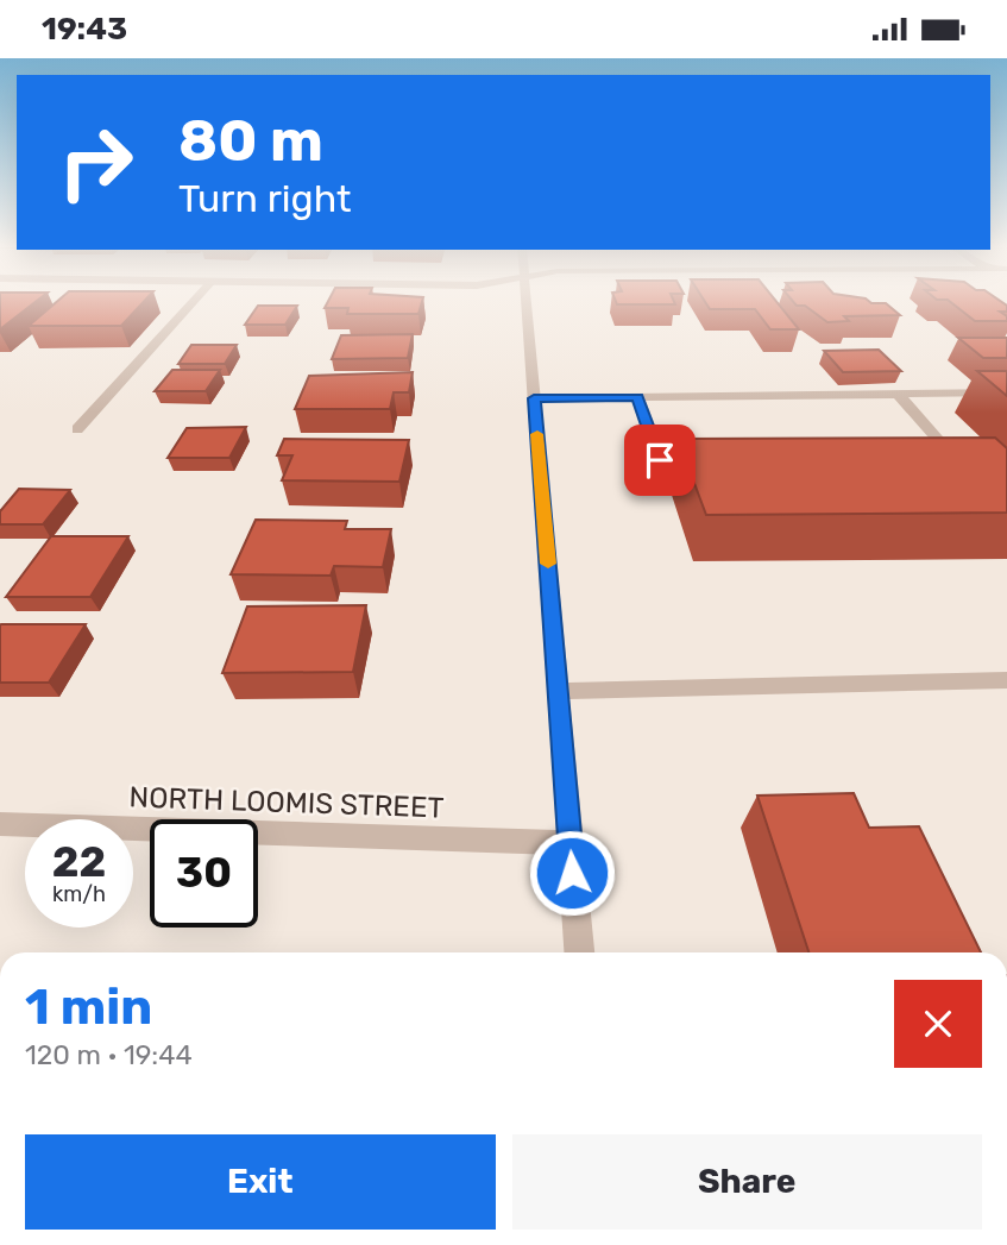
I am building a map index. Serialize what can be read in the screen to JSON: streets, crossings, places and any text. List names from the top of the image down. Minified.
{"streets":{"street":["NORTH LOOMIS STREET"]},"page":{"status":"19:43","turn":["80 m","Turn right"],"speed":"22 km/h","limit":"30","heading":["1 min","120 m · 19:44"],"buttons":["Exit","Share"]}}
